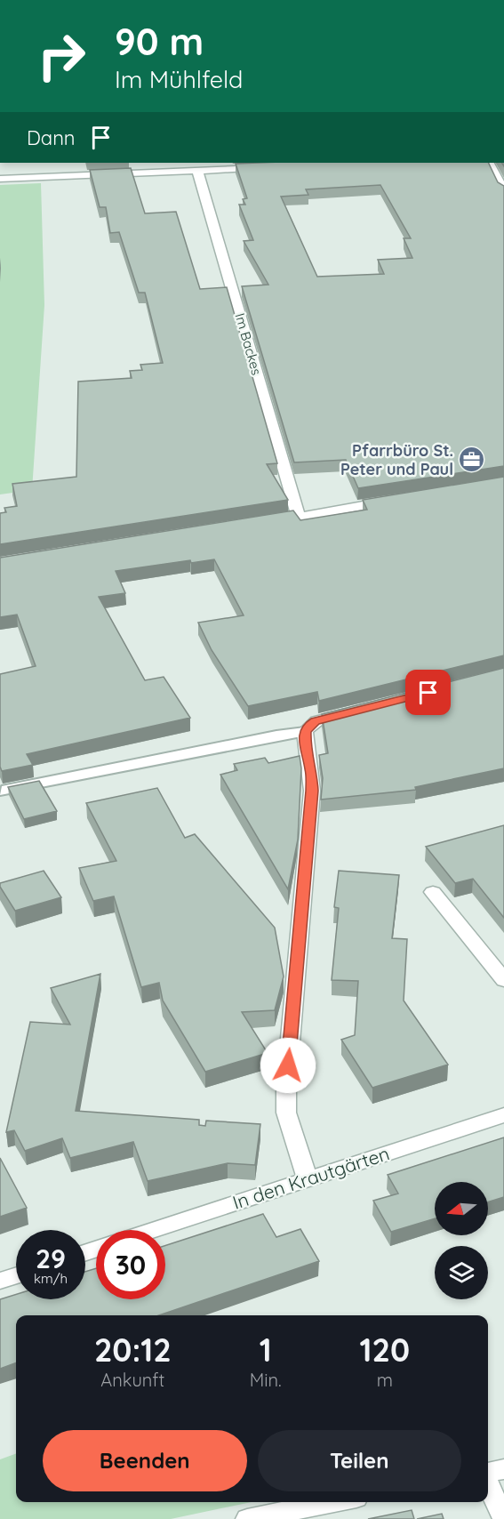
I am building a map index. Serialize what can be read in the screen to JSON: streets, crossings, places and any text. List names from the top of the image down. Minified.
{"streets":{"street":["Im Backes","In den Krautgärten"]},"places":{"office":["Pfarrbüro St. Peter und Paul"]},"north":"left","page":{"turn":["90 m","Im Mühlfeld"],"then":"Dann","speed":"29 km/h","limit":"30","eta":["20:12","Ankunft","1","Min.","120","m"],"buttons":["Beenden","Teilen"]}}
